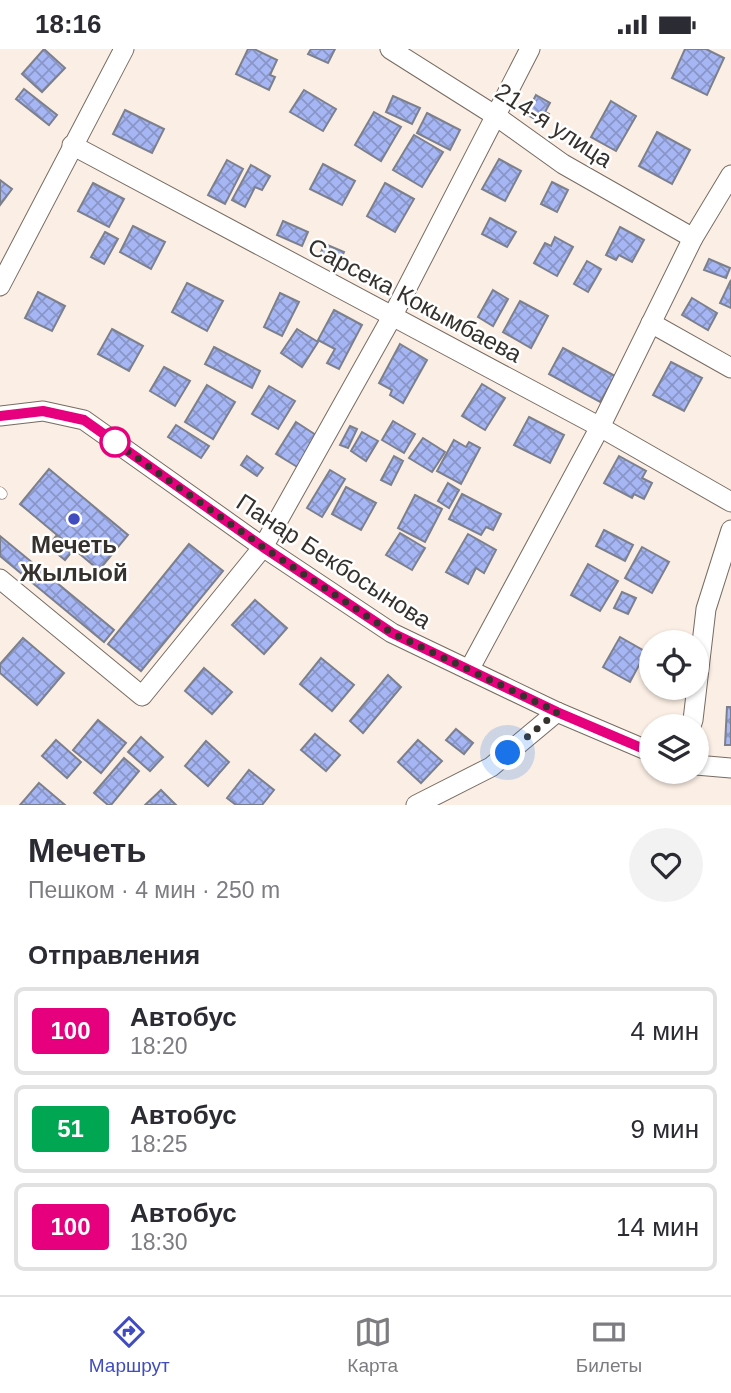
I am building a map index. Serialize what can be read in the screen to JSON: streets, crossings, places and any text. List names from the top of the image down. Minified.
{"streets":{"street":["214-я улица","Сарсека Кокымбаева","Панар Бекбосынова"]},"places":["Мечеть Жылыой"],"lines":["bus line 100"],"page":{"status":"18:16","heading":[["Мечеть","Пешком · 4 мин · 250 m"],"Отправления"],"list":[{"mark":"100","name":"Автобус","note":"18:20","value":"4 мин"},{"mark":"51","name":"Автобус","note":"18:25","value":"9 мин"},{"mark":"100","name":"Автобус","note":"18:30","value":"14 мин"}],"tabs":["Маршрут","Карта","Билеты"]}}
